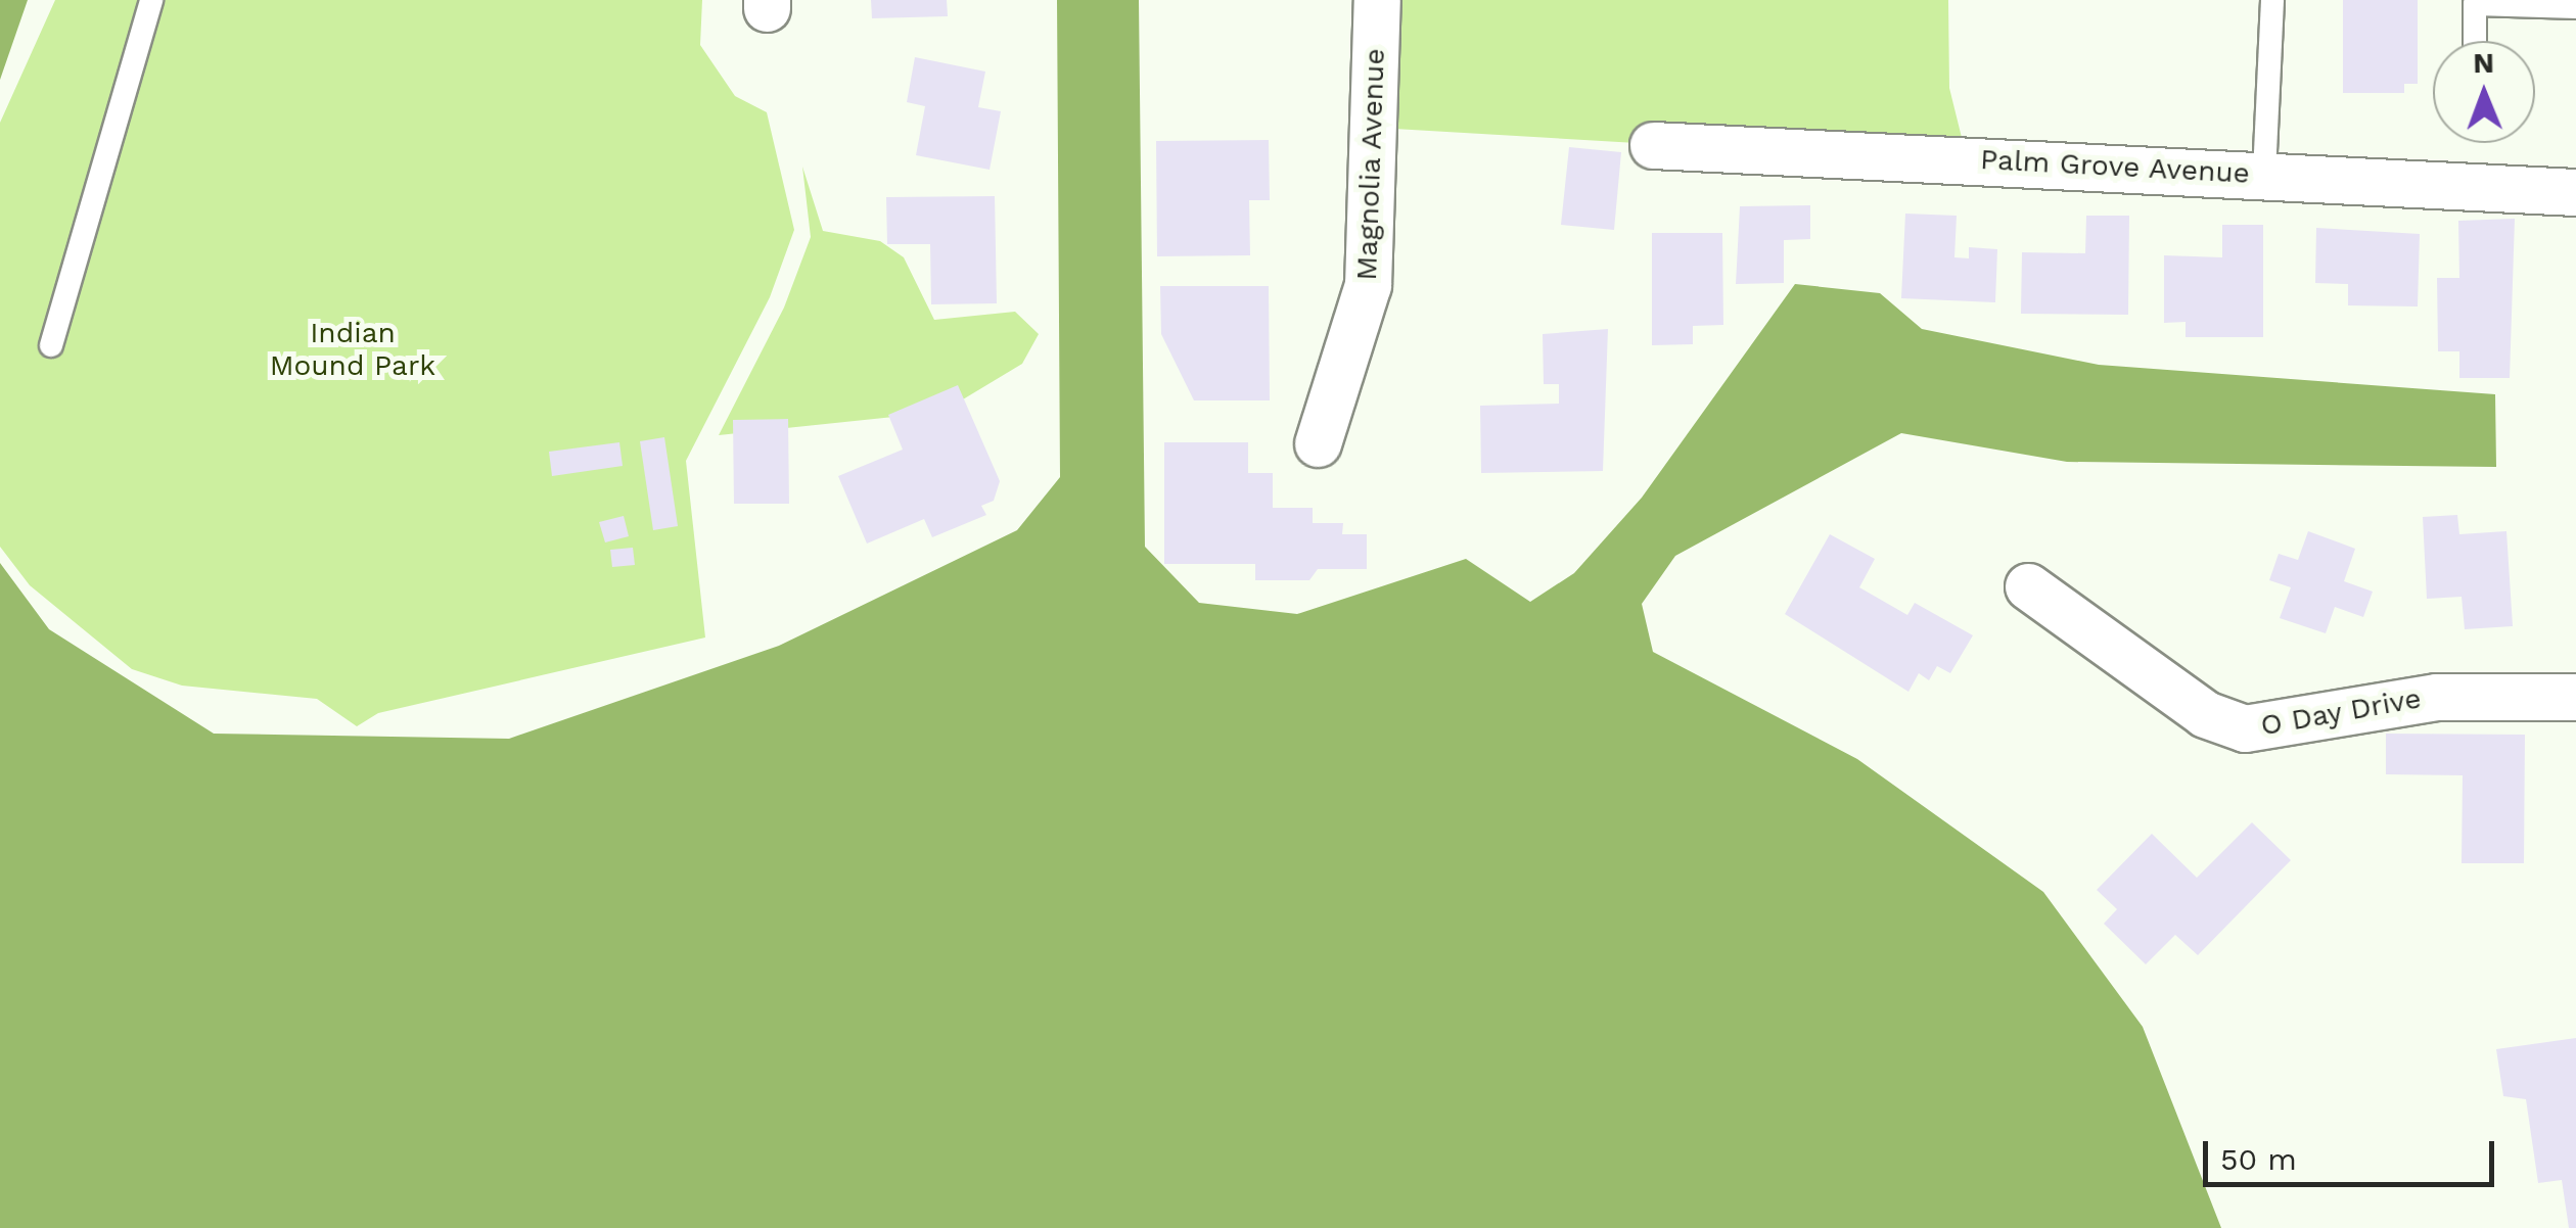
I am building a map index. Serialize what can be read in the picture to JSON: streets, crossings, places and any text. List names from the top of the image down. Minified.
{"streets":{"street":["Magnolia Avenue","Palm Grove Avenue","O Day Drive"]},"parks":["Indian Mound Park"],"scale_bar":"50 m","north":"top"}
